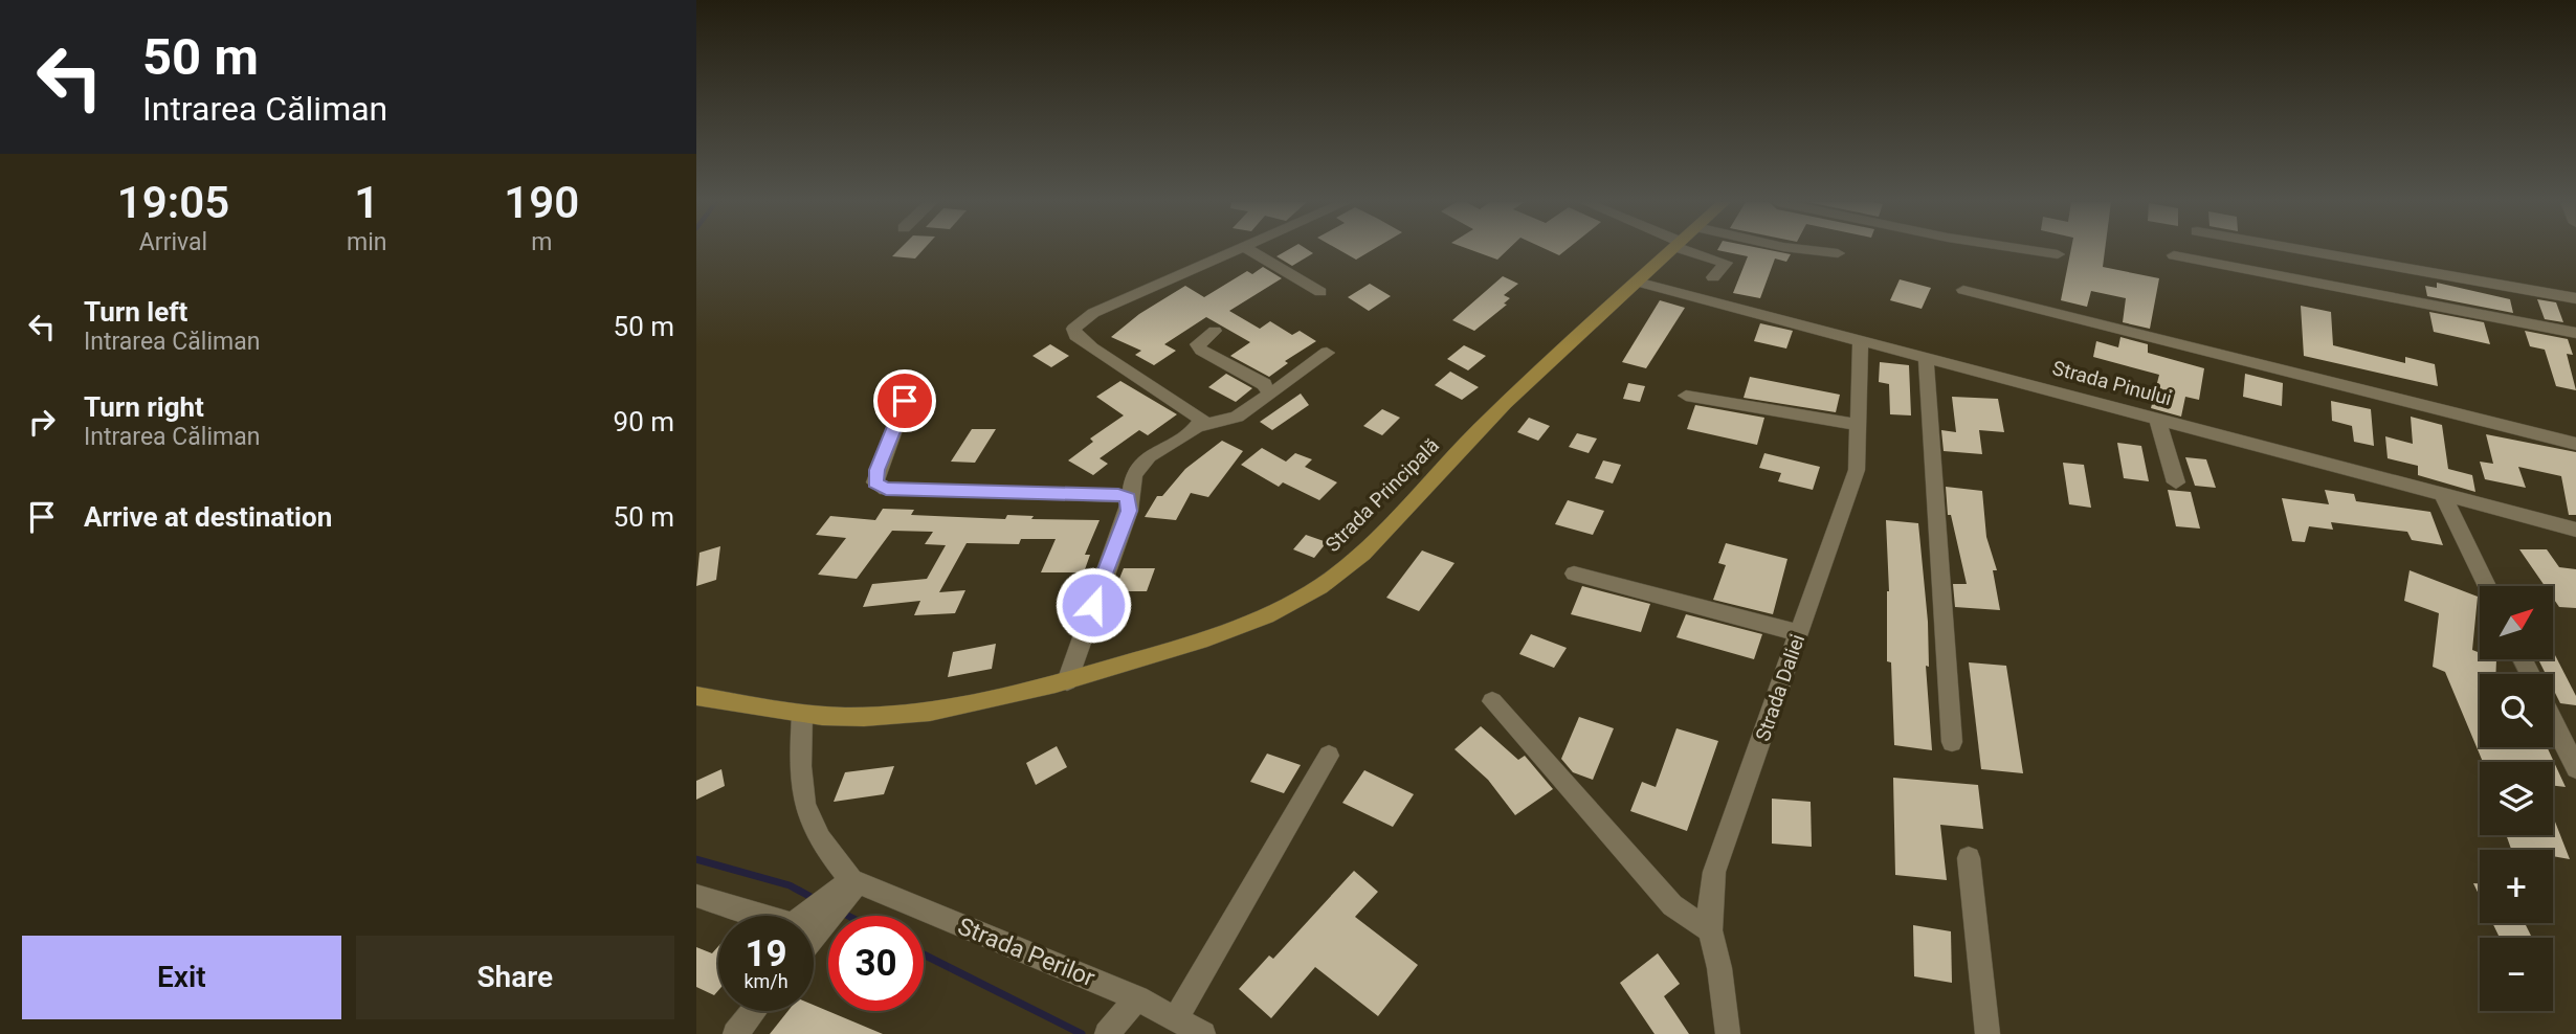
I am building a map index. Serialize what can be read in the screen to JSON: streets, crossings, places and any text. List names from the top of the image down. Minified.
{"streets":{"main road":["Strada Principală"],"street":["Strada Pinului","Strada Daliei","Strada Perilor"]},"crossings":[["Strada Pinului","Strada Principală"],["Strada Pinului","Strada Daliei"],["Strada Principală","Strada Perilor"]],"north":"top right","page":{"turn":["50 m","Intrarea Căliman"],"eta":["19:05","Arrival","1","min","190","m"],"list":[{"name":"Turn left","note":"Intrarea Căliman","value":"50 m"},{"name":"Turn right","note":"Intrarea Căliman","value":"90 m"},{"name":"Arrive at destination","value":"50 m"}],"map_buttons":["+","−"],"speed":"19 km/h","limit":"30","buttons":["Exit","Share"]}}
